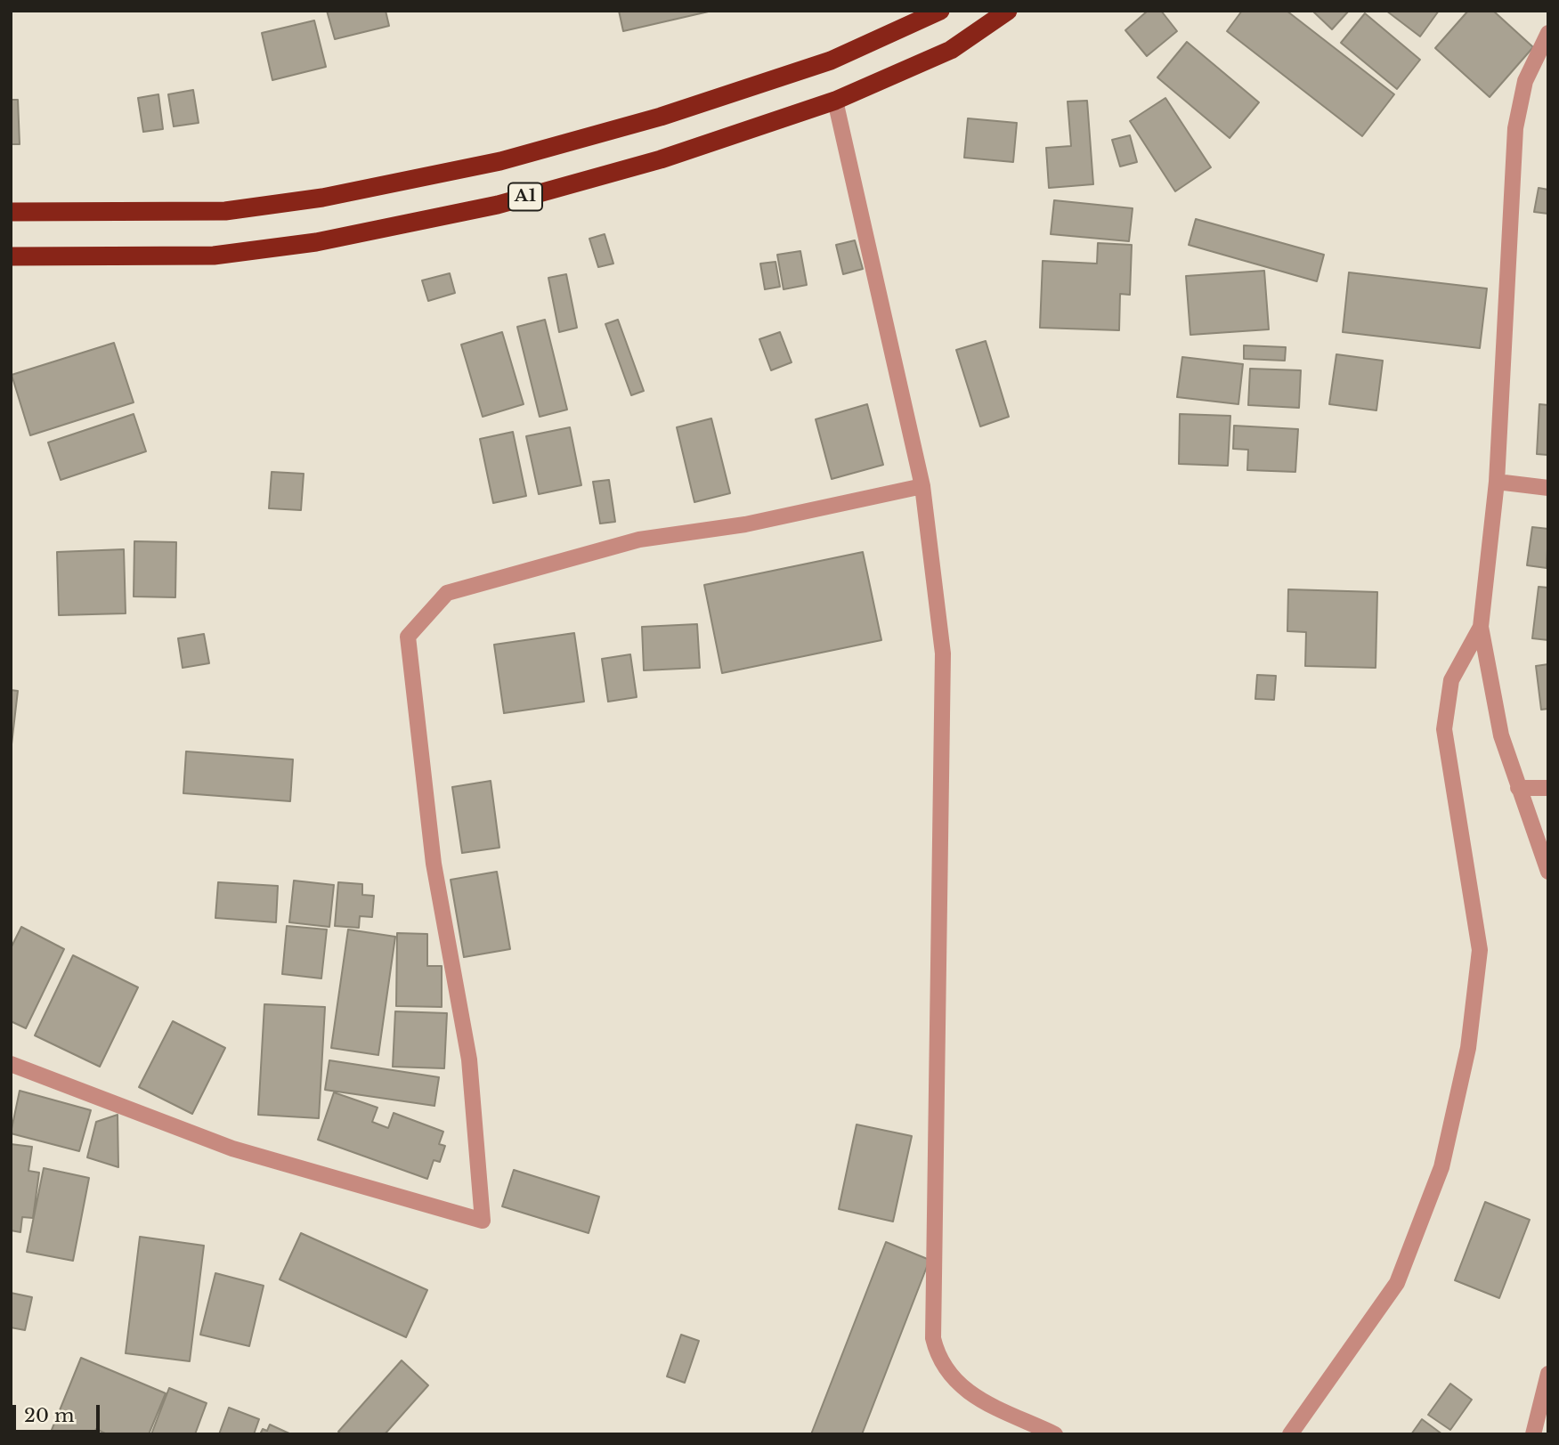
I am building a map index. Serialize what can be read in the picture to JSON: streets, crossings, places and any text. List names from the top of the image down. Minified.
{"streets":{"highway":["A1"]},"scale_bar":"20 m"}
